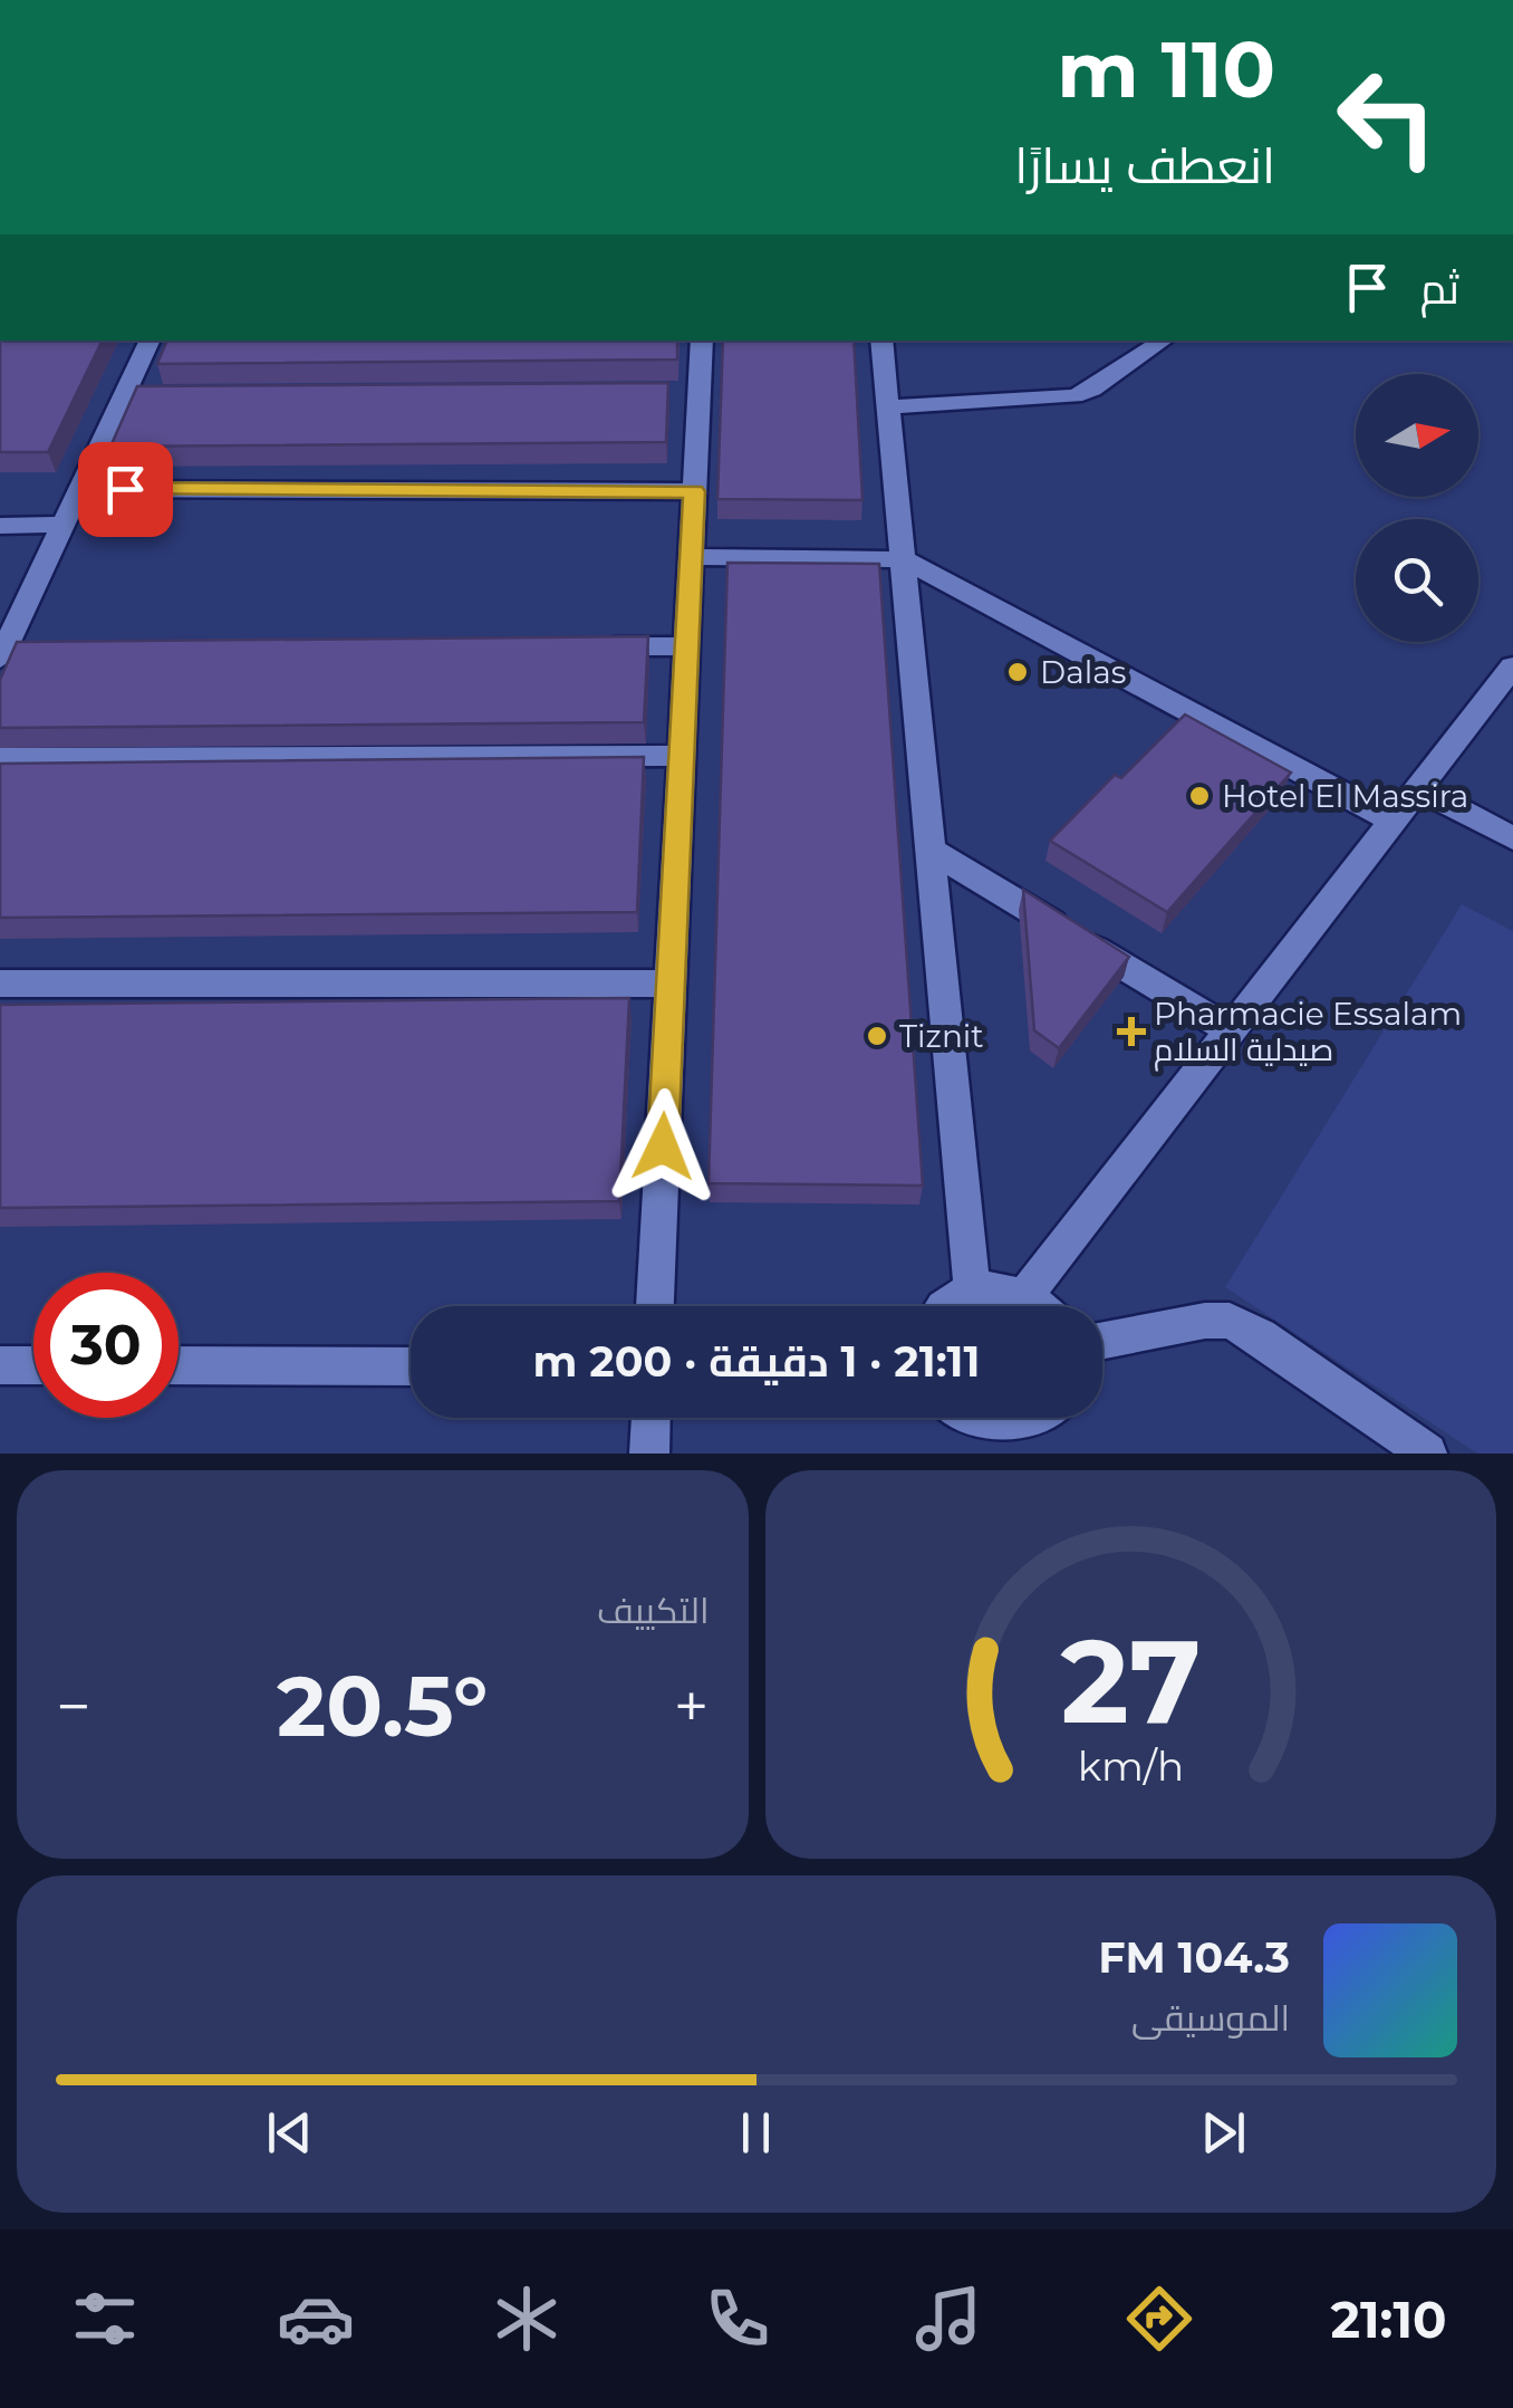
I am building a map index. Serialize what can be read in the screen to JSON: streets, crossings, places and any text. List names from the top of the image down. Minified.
{"places":{"other":["Dalas","Hotel El Massira","Tiznit"],"health":["Pharmacie Essalam صيدلية السلام"]},"north":"right","page":{"turn":["110 m","انعطف يسارًا"],"then":"ثم","limit":"30","trip":"21:11 · 1 دقيقة · 200 m","tile":"التكييف","heat":["−","20.5°","+"],"song":["104.3 FM","الموسيقى"],"tabs":"21:10","gauge":["27","km/h"]}}
